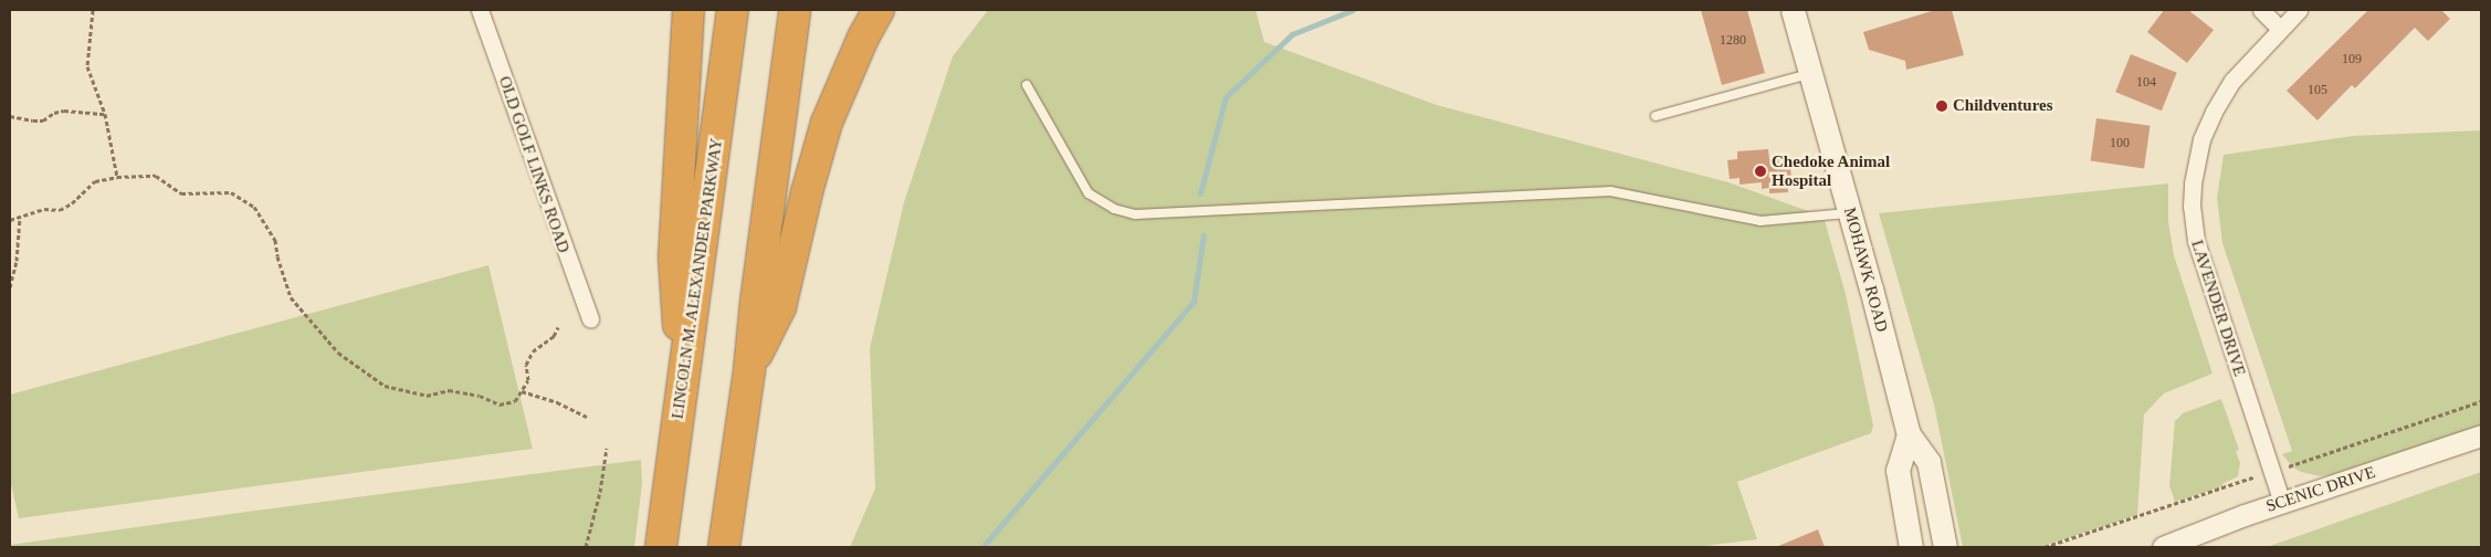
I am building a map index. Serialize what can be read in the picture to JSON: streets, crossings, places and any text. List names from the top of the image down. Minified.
{"streets":{"highway":["LINCOLN M. ALEXANDER PARKWAY"],"main road":["MOHAWK ROAD"],"street":["OLD GOLF LINKS ROAD","LAVENDER DRIVE","SCENIC DRIVE"]},"crossings":[["LAVENDER DRIVE","SCENIC DRIVE"]],"places":["Childventures","Chedoke Animal Hospital"],"house_numbers":["1280","109","104","105","100"]}
